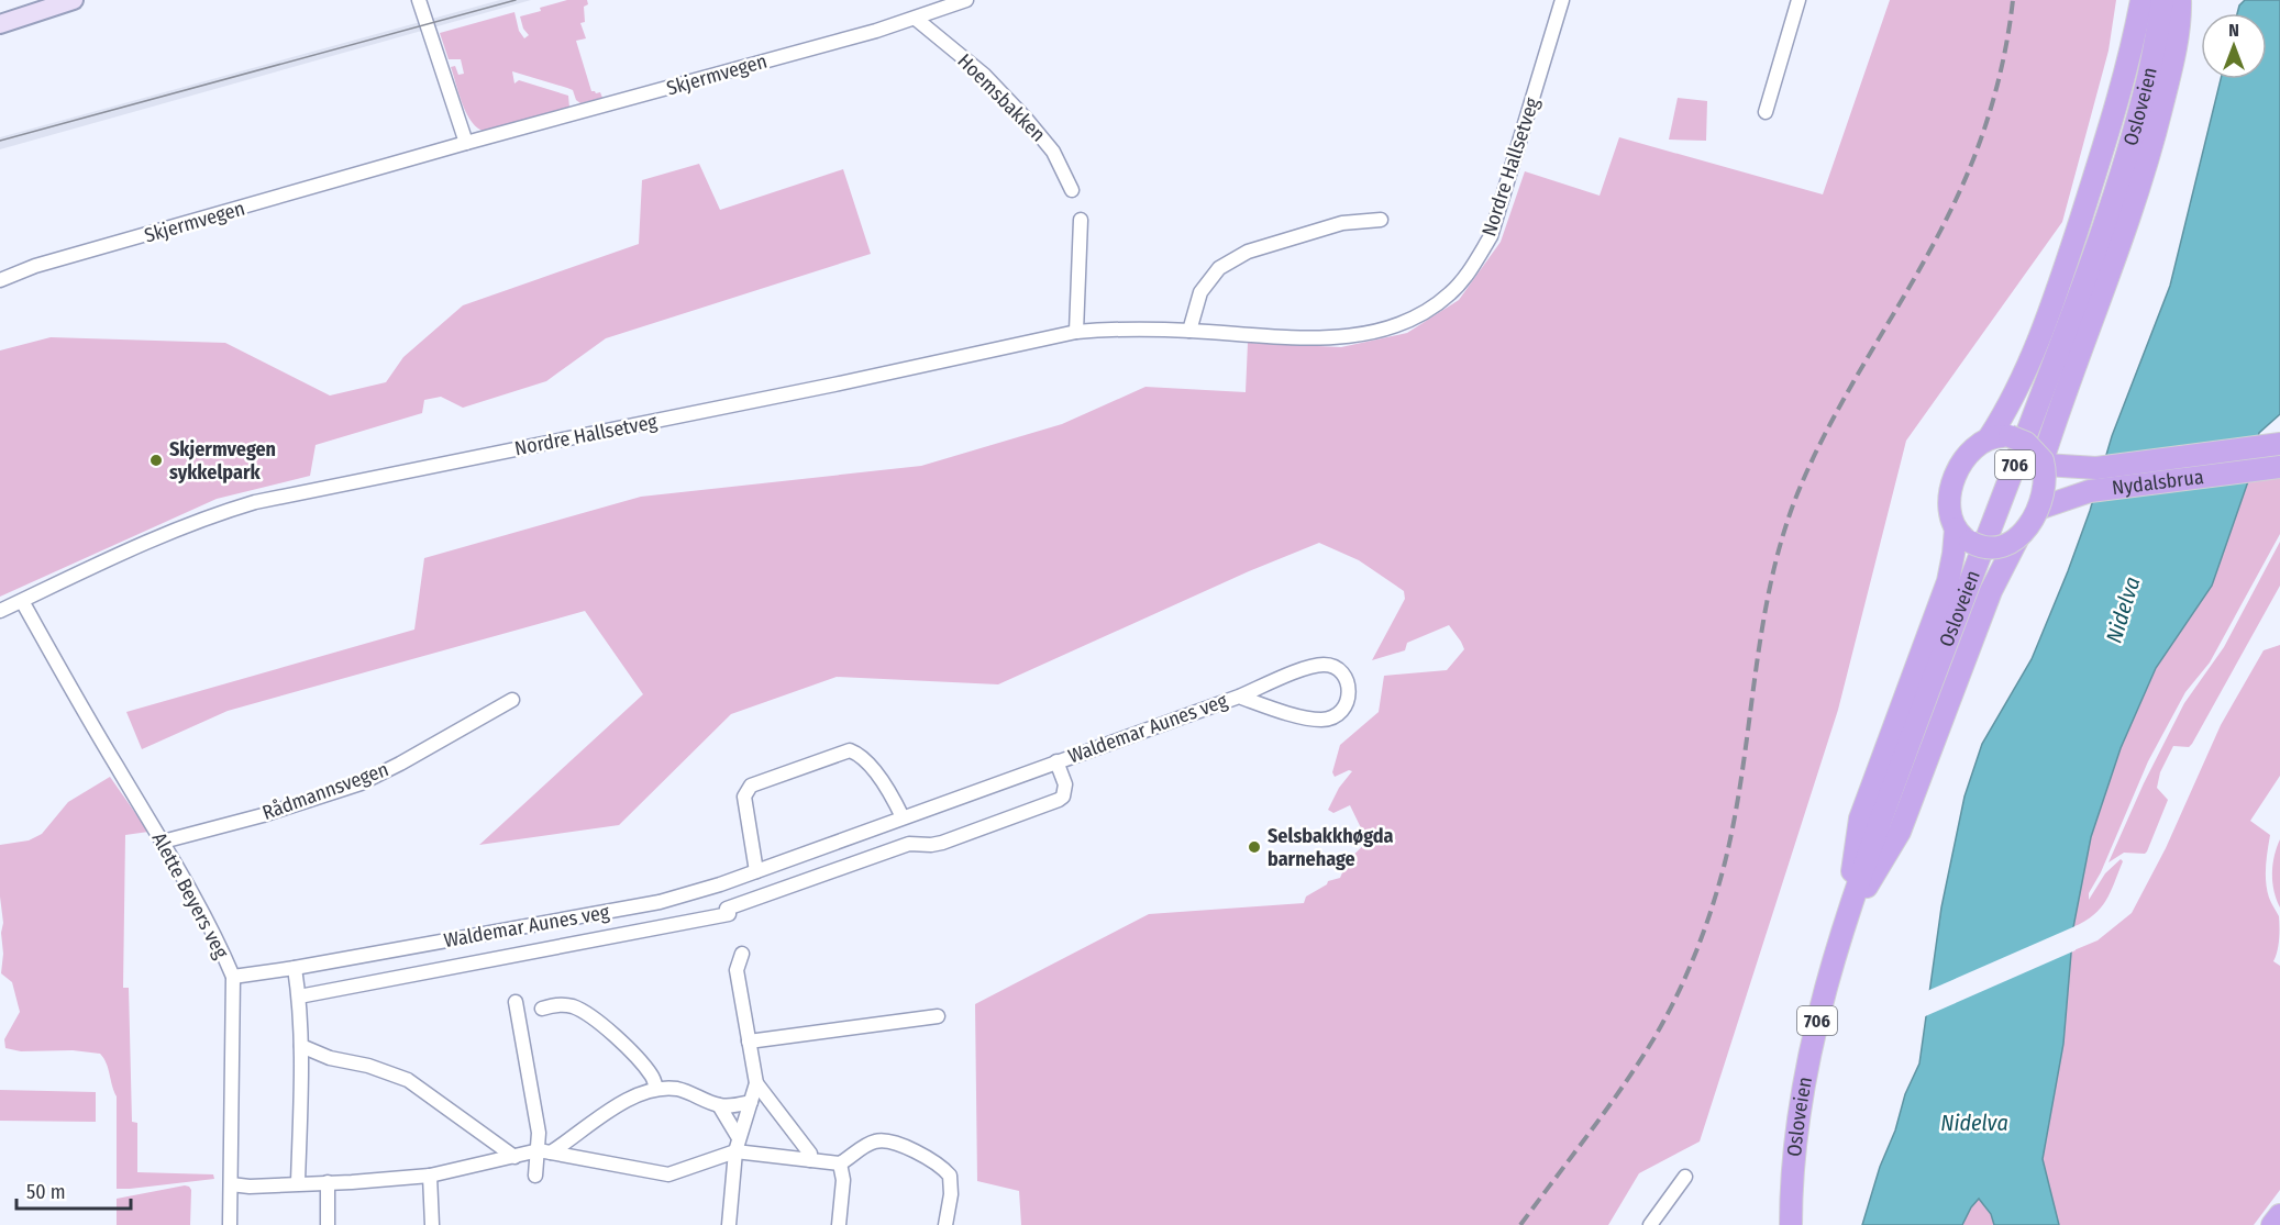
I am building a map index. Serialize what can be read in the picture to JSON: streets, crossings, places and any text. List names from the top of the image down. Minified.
{"streets":{"highway":["Osloveien","706","Nydalsbrua"],"street":["Skjermvegen","Hoemsbakken","Nordre Hallsetveg","Waldemar Aunes veg","Rådmannsvegen","Alette Beyers veg"]},"crossings":[["Skjermvegen","Hoemsbakken"],["Osloveien","706"],["Nordre Hallsetveg","Alette Beyers veg"],["706","Nydalsbrua"],["Waldemar Aunes veg","Alette Beyers veg"],["Rådmannsvegen","Alette Beyers veg"]],"water":["Nidelva"],"places":["Skjermvegen sykkelpark","Selsbakkhøgda barnehage"],"scale_bar":"50 m","north":"top"}
